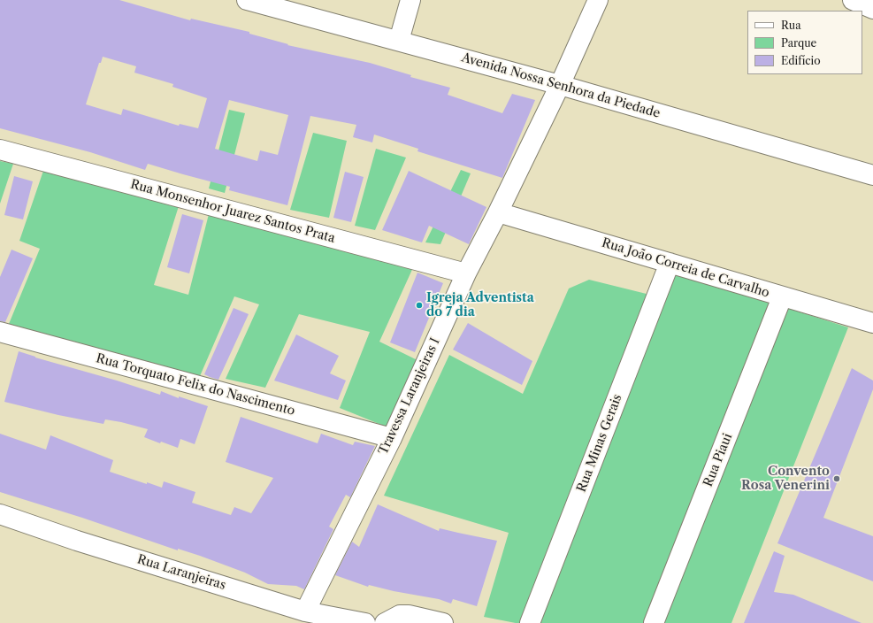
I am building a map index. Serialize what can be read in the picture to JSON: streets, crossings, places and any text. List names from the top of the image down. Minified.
{"streets":{"street":["Avenida Nossa Senhora da Piedade","Rua Monsenhor Juarez Santos Prata","Rua João Correia de Carvalho","Rua Torquato Felix do Nascimento","Travessa Laranjeiras I","Rua Minas Gerais","Rua Piaui","Rua Laranjeiras"]},"crossings":[["Avenida Nossa Senhora da Piedade","Travessa Laranjeiras I"],["Rua Monsenhor Juarez Santos Prata","Travessa Laranjeiras I"],["Rua João Correia de Carvalho","Travessa Laranjeiras I"],["Rua João Correia de Carvalho","Rua Minas Gerais"],["Rua João Correia de Carvalho","Rua Piaui"],["Rua Torquato Felix do Nascimento","Travessa Laranjeiras I"],["Travessa Laranjeiras I","Rua Laranjeiras"]],"places":["Igreja Adventista do 7 dia","Convento Rosa Venerini"],"legend":["Rua","Parque","Edifício"]}
